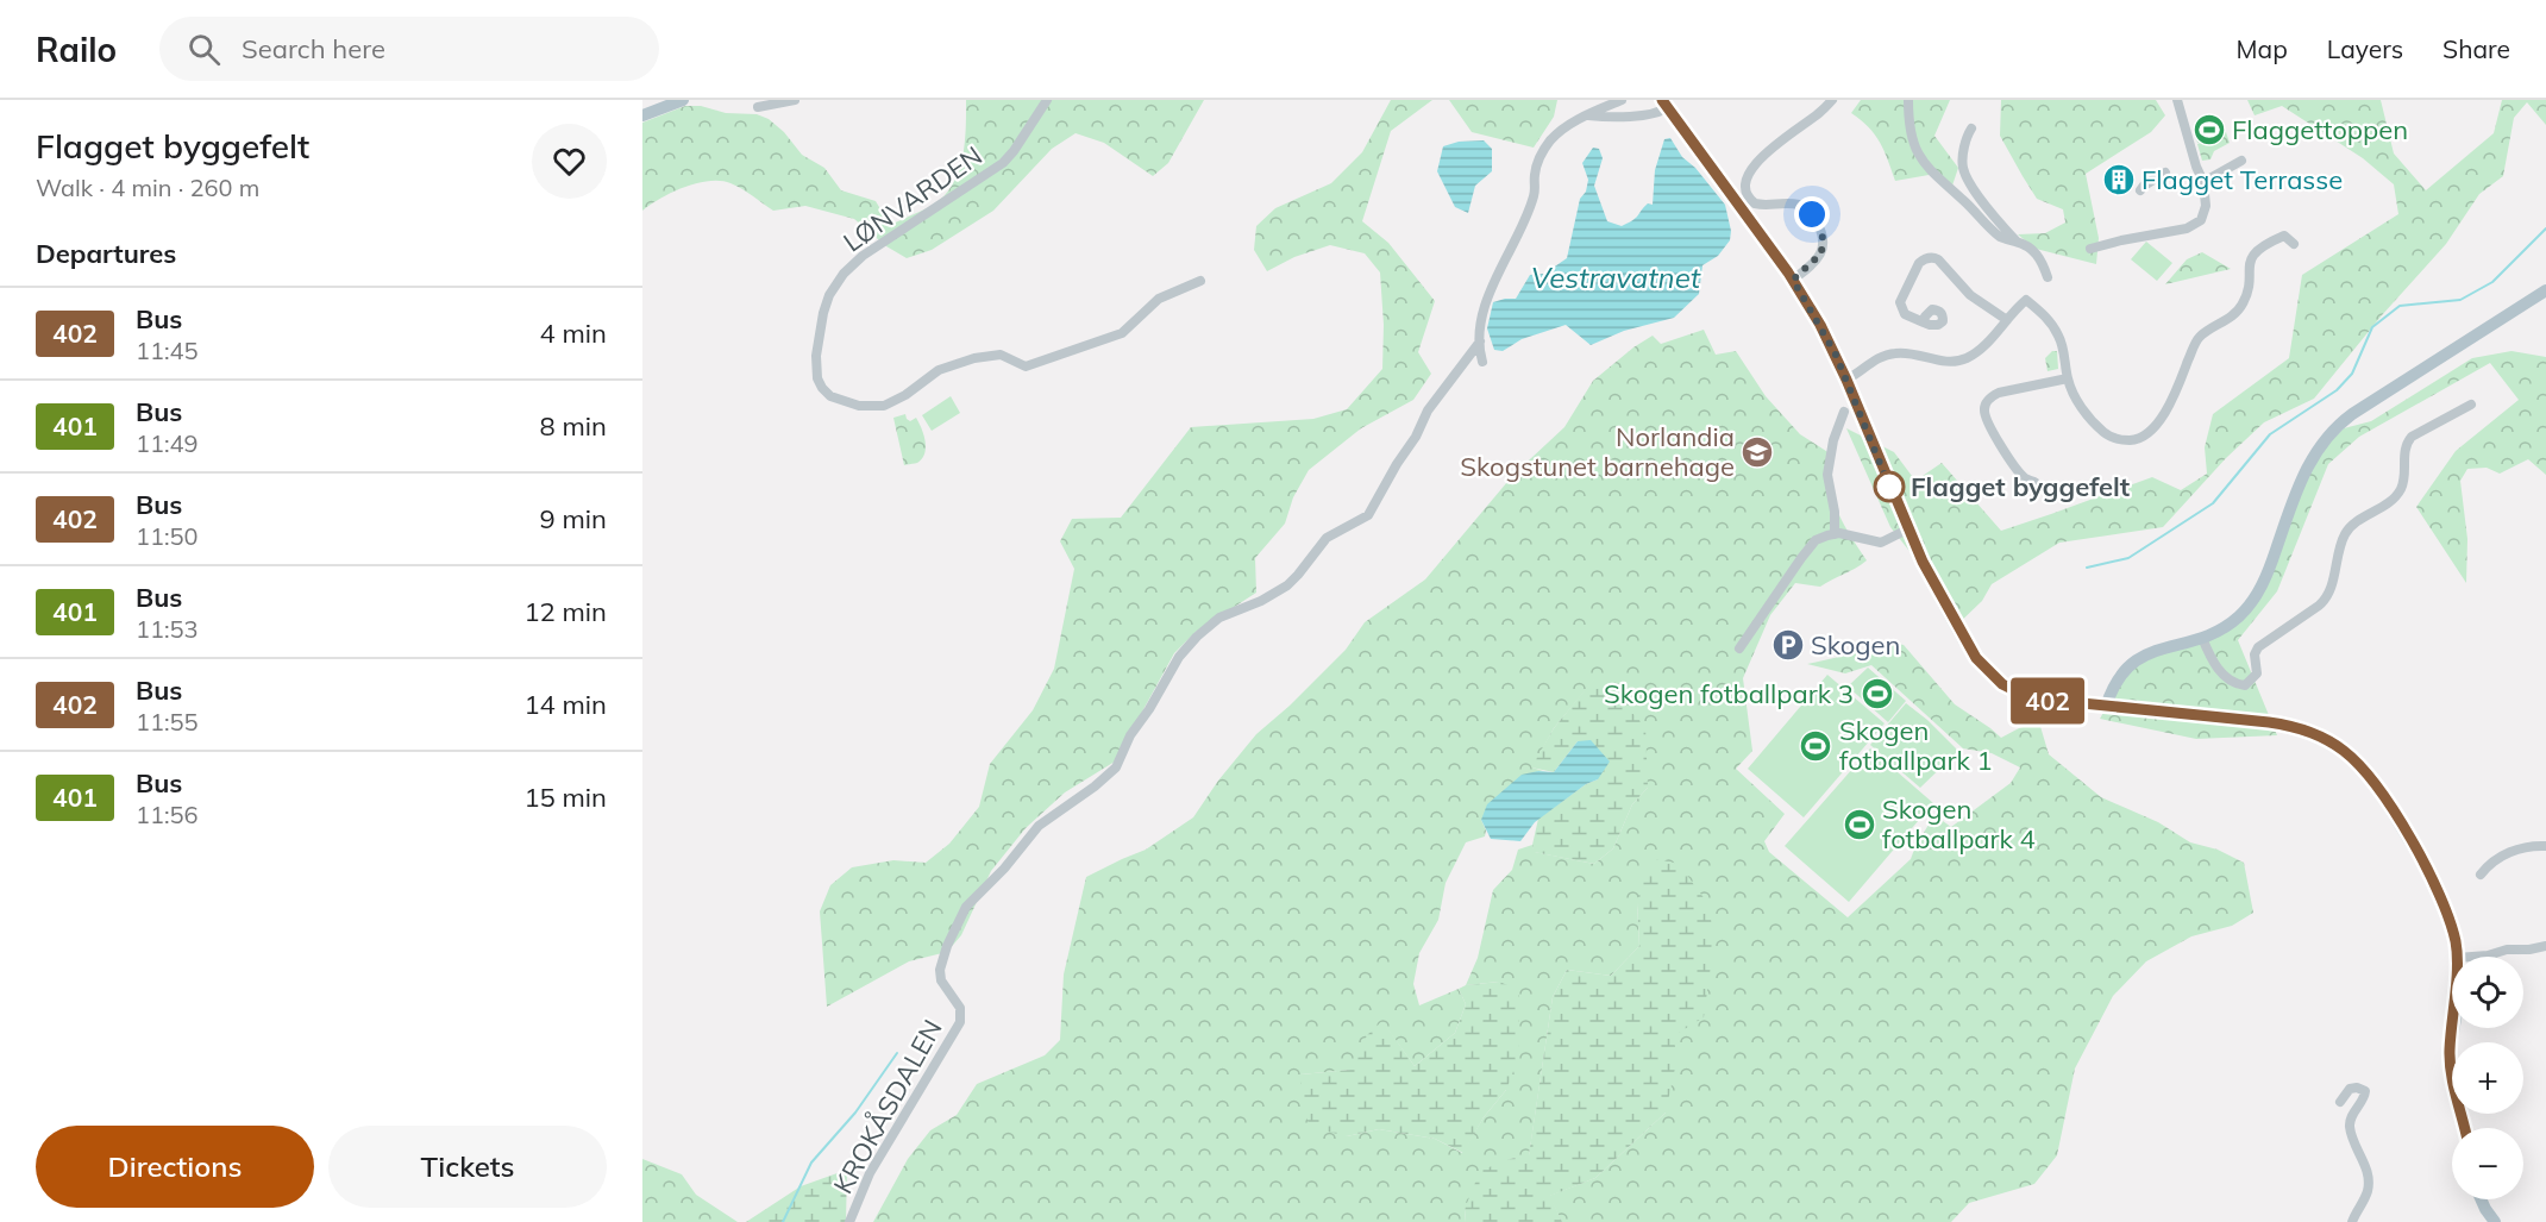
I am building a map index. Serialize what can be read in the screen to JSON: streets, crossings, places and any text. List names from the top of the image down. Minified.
{"streets":{"street":["LØNVARDEN","KROKÅSDALEN"]},"water":["Vestravatnet"],"places":{"sports":["Flaggettoppen","Skogen fotballpark 3","Skogen fotballpark 1","Skogen fotballpark 4"],"building":["Flagget Terrasse"],"school or university":["Norlandia Skogstunet barnehage"],"other":["Flagget byggefelt"],"parking":["Skogen"]},"lines":["bus line 402"],"page":{"header":"Railo","search":"Search here","nav":["Map","Layers","Share"],"heading":[["Flagget byggefelt","Walk · 4 min · 260 m"],"Departures"],"on_map":"402","list":[{"mark":"402","name":"Bus","note":"11:45","value":"4 min"},{"mark":"401","name":"Bus","note":"11:49","value":"8 min"},{"mark":"402","name":"Bus","note":"11:50","value":"9 min"},{"mark":"401","name":"Bus","note":"11:53","value":"12 min"},{"mark":"402","name":"Bus","note":"11:55","value":"14 min"},{"mark":"401","name":"Bus","note":"11:56","value":"15 min"}],"map_buttons":["+","−"],"buttons":["Directions","Tickets"]}}
